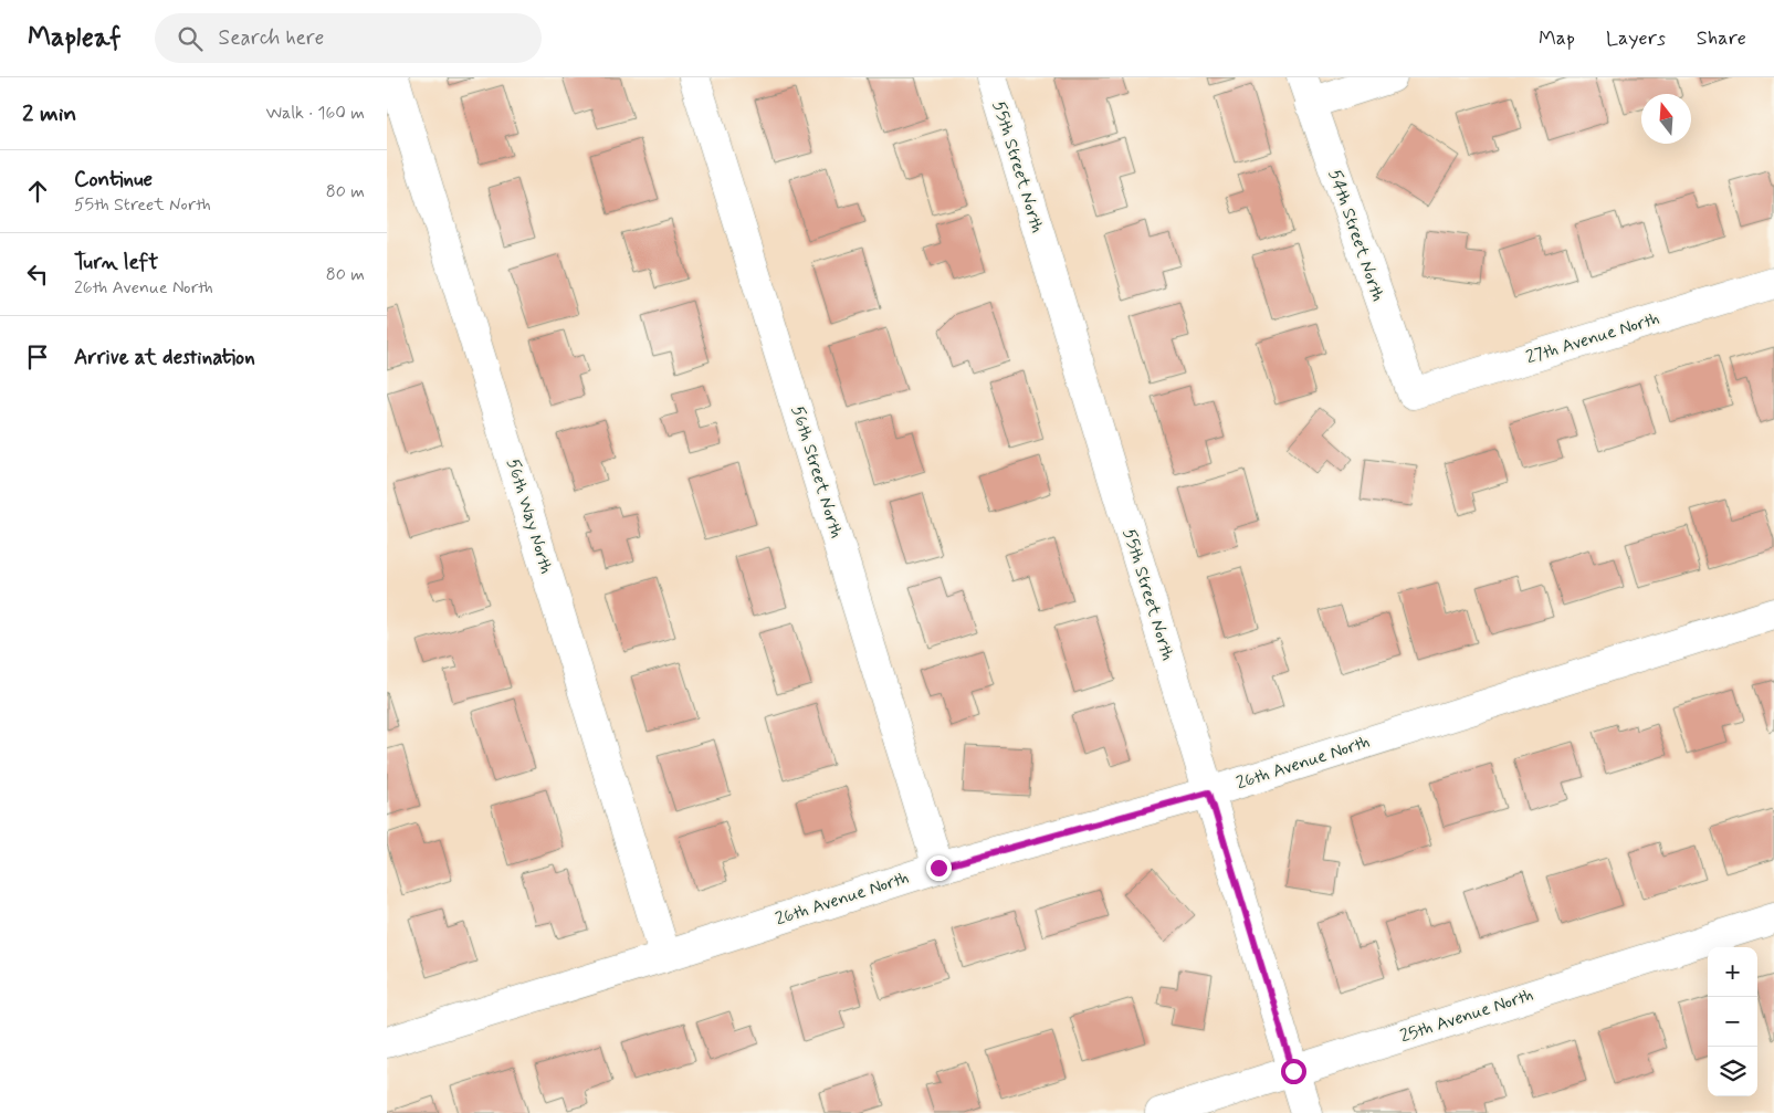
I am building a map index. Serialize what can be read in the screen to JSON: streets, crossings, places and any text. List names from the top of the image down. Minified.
{"streets":{"street":["55th Street North","54th Street North","27th Avenue North","56th Street North","56th Way North","26th Avenue North","25th Avenue North"]},"crossings":[["55th Street North","26th Avenue North"],["55th Street North","25th Avenue North"],["54th Street North","27th Avenue North"],["56th Street North","26th Avenue North"],["56th Way North","26th Avenue North"]],"north":"top","page":{"header":"Mapleaf","search":"Search here","nav":["Map","Layers","Share"],"heading":["2 min","Walk · 160 m"],"list":[["Continue","55th Street North","80 m"],["Turn left","26th Avenue North","80 m"],"Arrive at destination"],"map_buttons":["+","−"]}}
